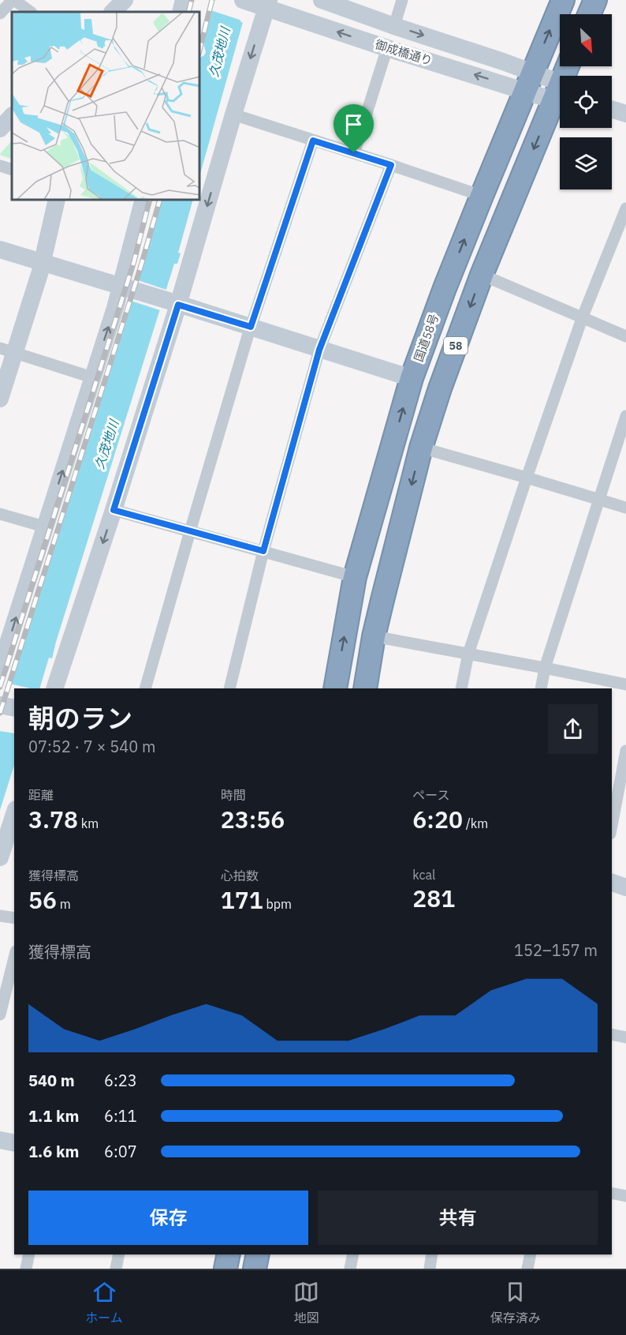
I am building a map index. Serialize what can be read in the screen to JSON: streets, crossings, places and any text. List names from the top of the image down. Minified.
{"streets":{"highway":["国道58号","58"],"street":["御成橋通り"]},"crossings":[["御成橋通り","国道58号"]],"water":["久茂地川"],"north":"bottom right","page":{"heading":["朝のラン","07:52 · 7 × 540 m"],"stats":[["距離","3.78 km"],["時間","23:56"],["ペース","6:20 /km"],["獲得標高","56 m"],["心拍数","171 bpm"],["kcal","281"]],"chart":["獲得標高","152–157 m"],"list":[{"name":"540 m","note":"6:23"},{"name":"1.1 km","note":"6:11"},{"name":"1.6 km","note":"6:07"}],"buttons":["保存","共有"],"tabs":["ホーム","地図","保存済み"]}}
